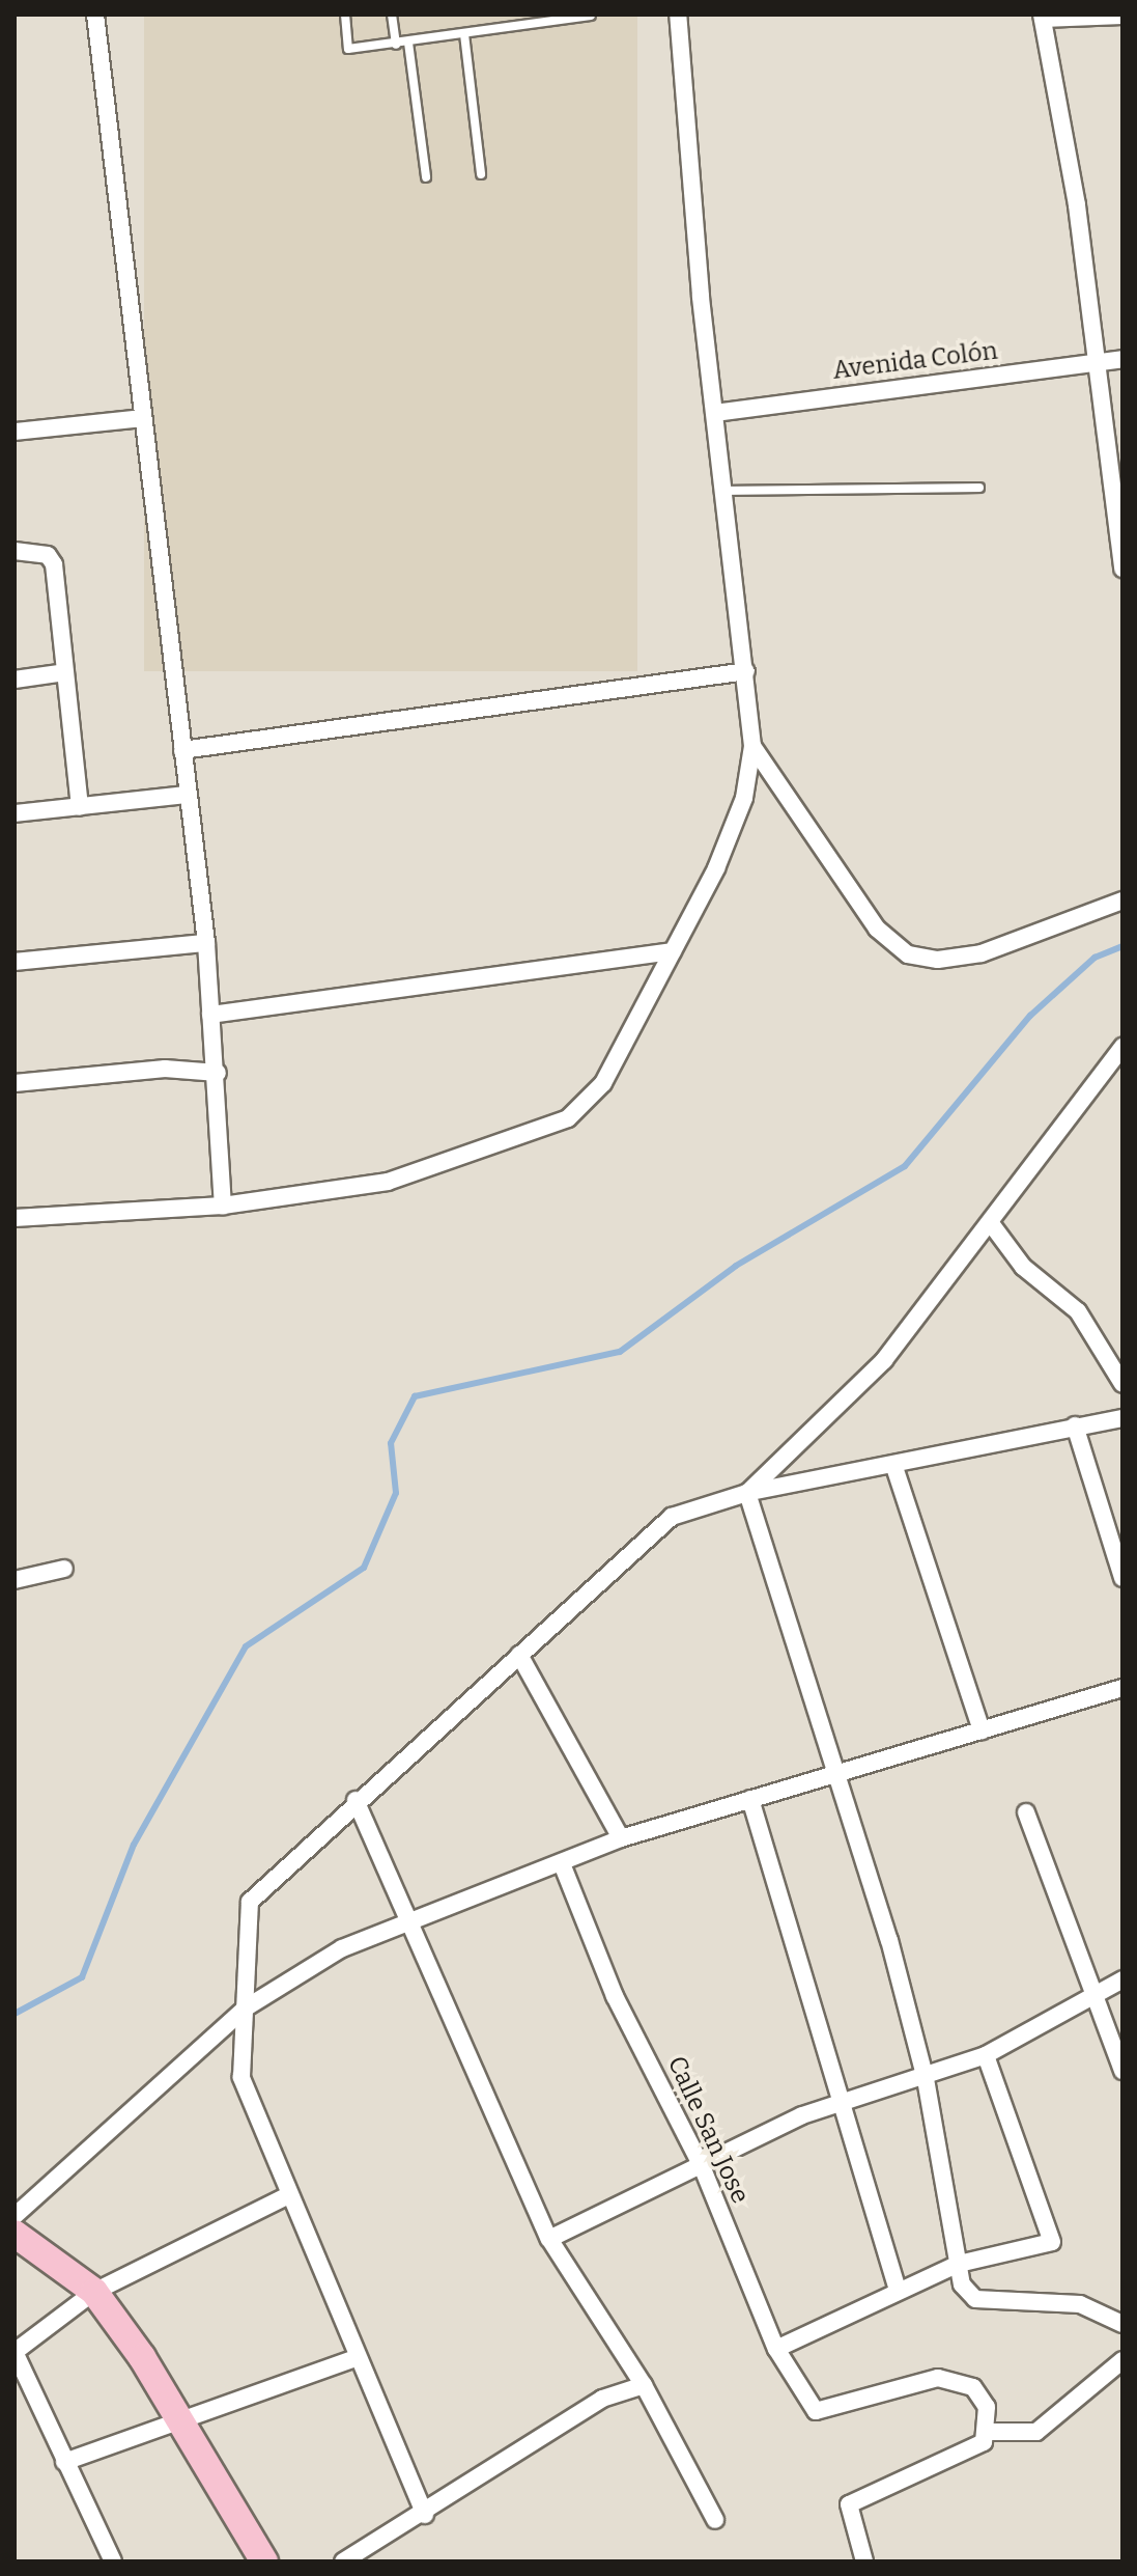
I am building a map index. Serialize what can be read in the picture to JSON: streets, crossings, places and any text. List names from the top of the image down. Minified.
{"streets":{"street":["Avenida Colón","Calle San Jose"]}}
